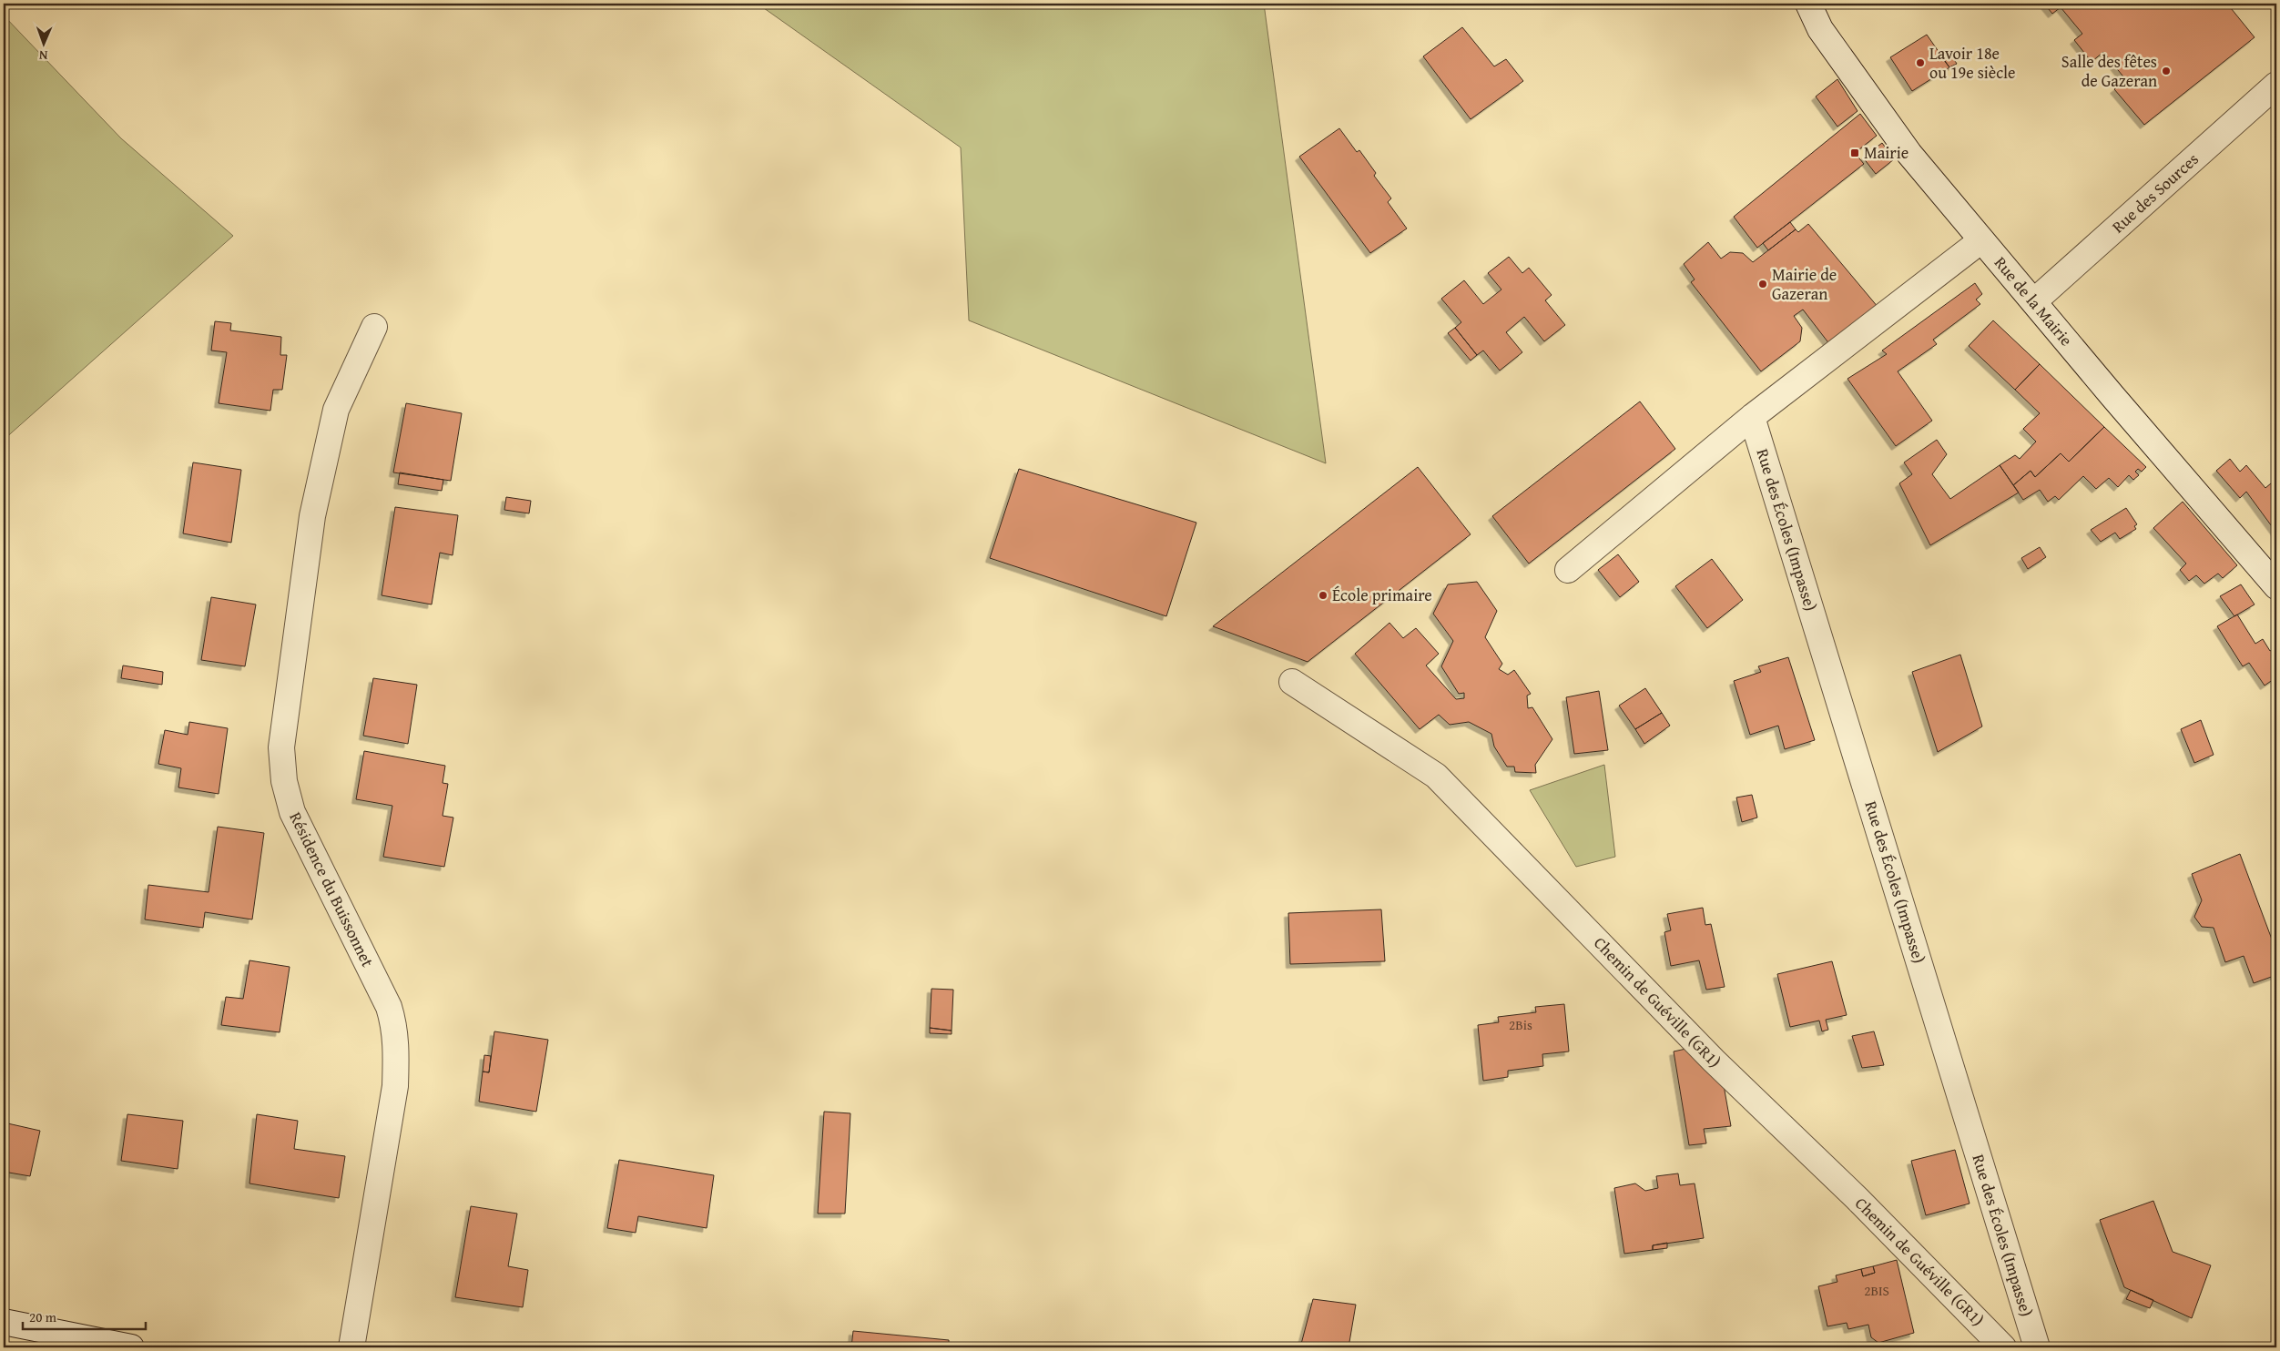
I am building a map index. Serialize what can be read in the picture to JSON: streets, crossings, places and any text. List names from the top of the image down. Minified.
{"streets":{"street":["Rue des Sources","Rue de la Mairie","Rue des Écoles (Impasse)","Résidence du Buissonnet","Chemin de Guéville (GR1)"]},"crossings":[["Rue des Sources","Rue de la Mairie"]],"places":{"other":["Lavoir 18e ou 19e siècle","Salle des fêtes de Gazeran","Mairie de Gazeran","École primaire"],"transit":["Mairie"]},"house_numbers":["2Bis","2BIS"],"scale_bar":"20 m","north":"bottom"}
